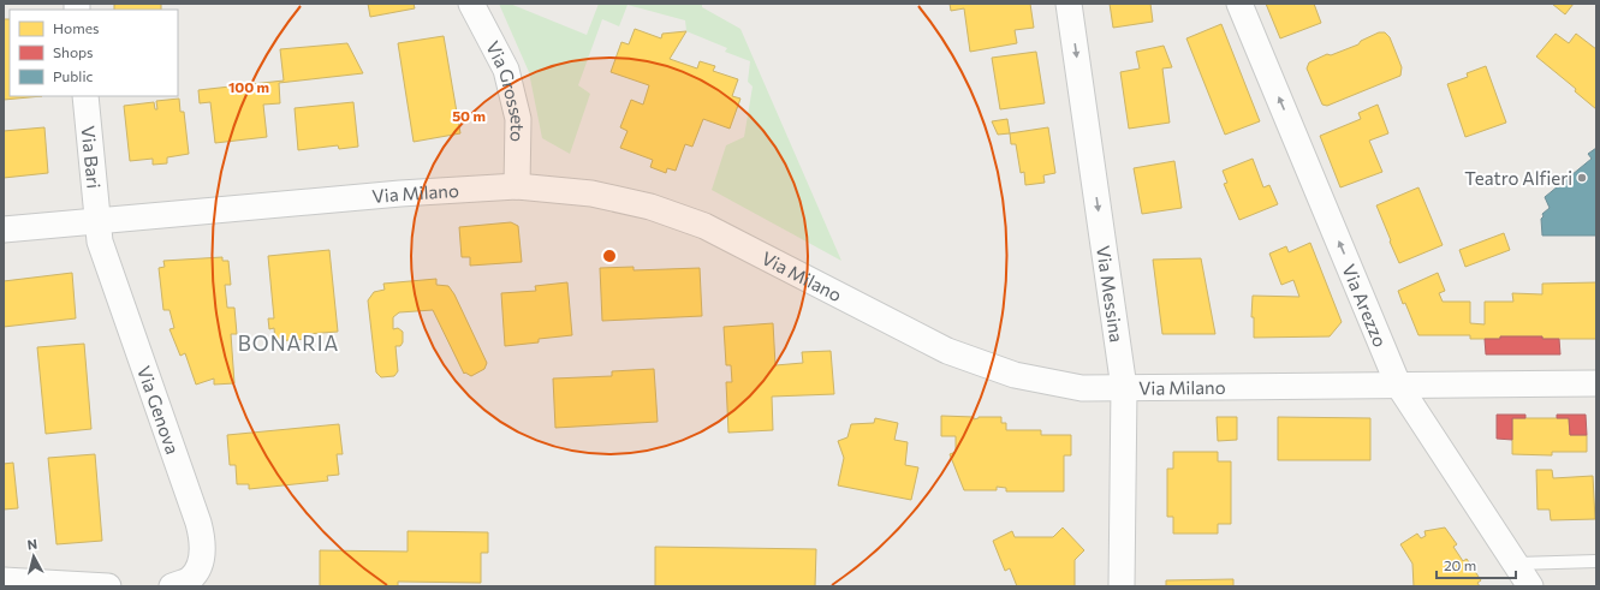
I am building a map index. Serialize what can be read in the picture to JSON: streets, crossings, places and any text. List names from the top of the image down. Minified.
{"streets":{"street":["Via Grosseto","Via Bari","Via Milano","Via Messina","Via Arezzo","Via Genova"]},"crossings":[["Via Grosseto","Via Milano"],["Via Bari","Via Milano"],["Via Bari","Via Genova"],["Via Milano","Via Messina"],["Via Milano","Via Arezzo"],["Via Milano","Via Genova"]],"one_way":["Via Messina","Via Arezzo"],"districts":["BONARIA"],"places":["Teatro Alfieri"],"legend":["Homes","Shops","Public"],"scale_bar":"20 m","north":"top","rings":["100 m","50 m"]}
